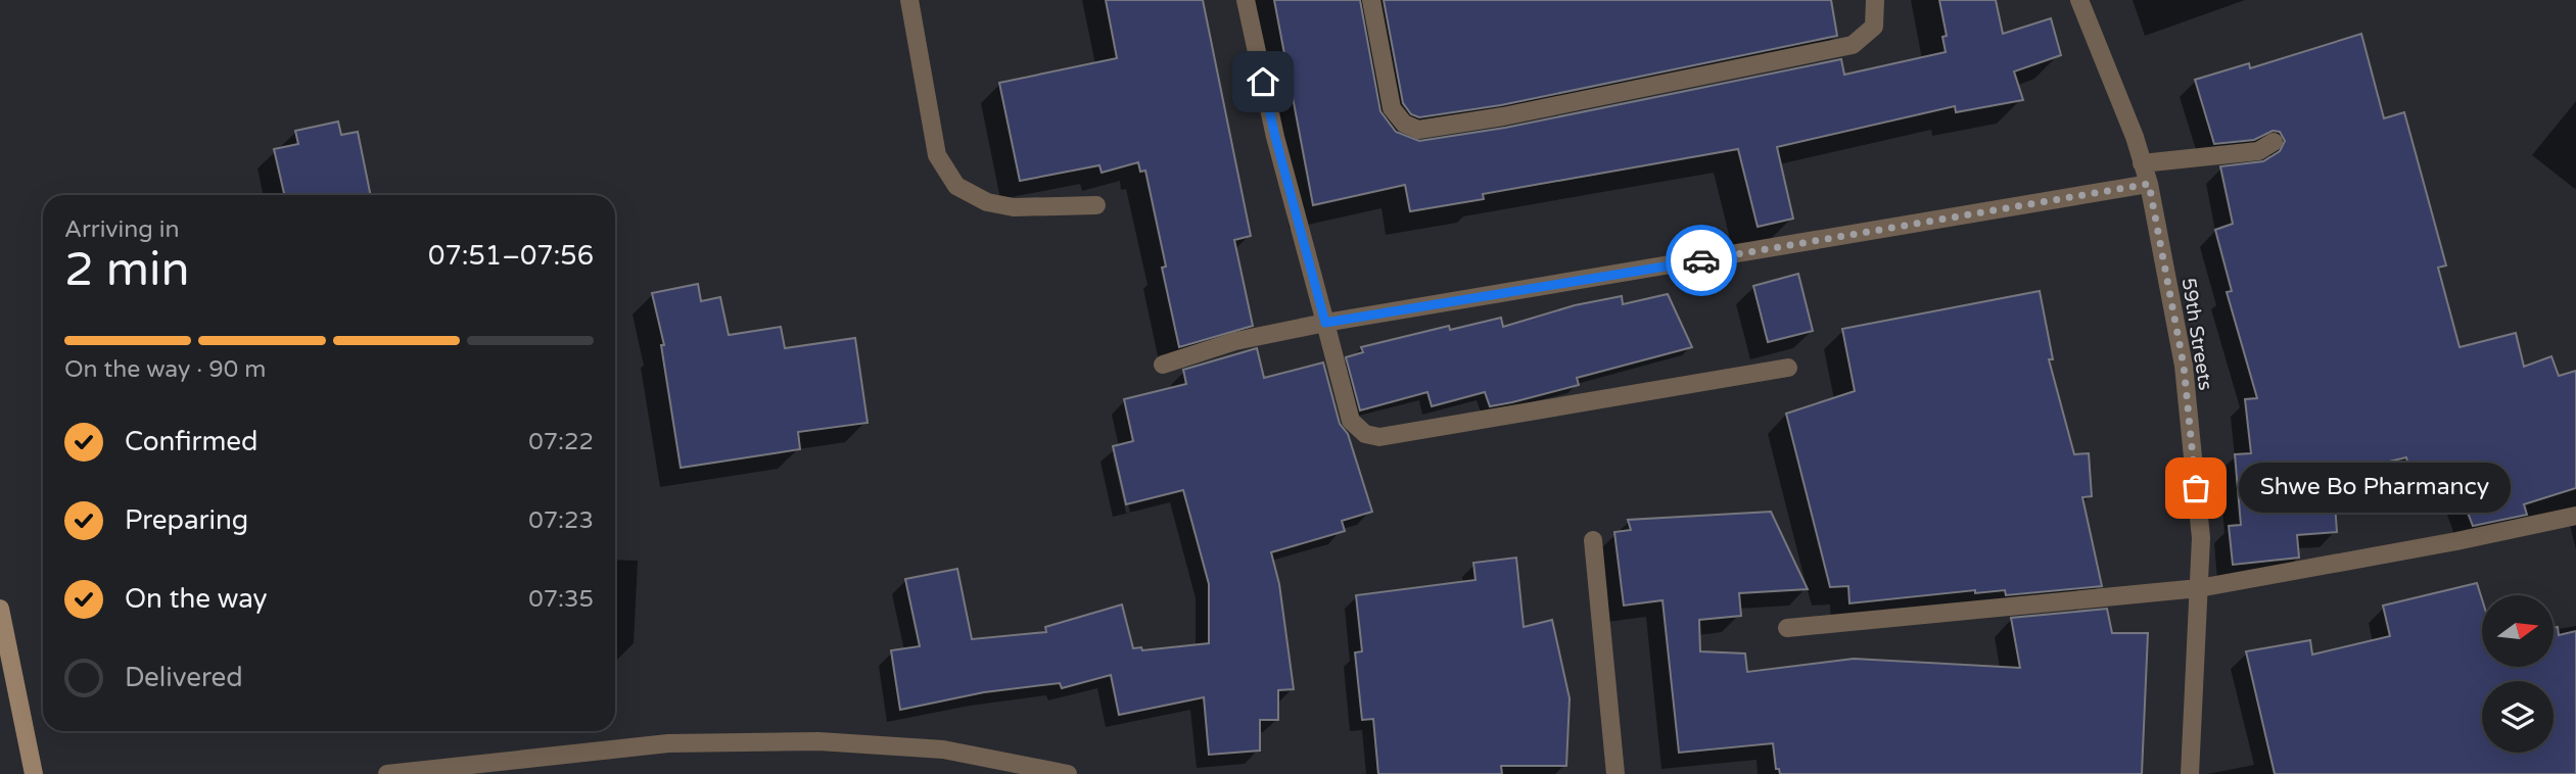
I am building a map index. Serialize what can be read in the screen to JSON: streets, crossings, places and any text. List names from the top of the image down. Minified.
{"streets":{"street":["59th Streets"]},"places":["Shwe Bo Pharmancy"],"north":"right","page":{"heading":["2 min","Arriving in","07:51–07:56"],"bar":"On the way · 90 m","list":[["Confirmed","07:22"],["Preparing","07:23"],["On the way","07:35"],"Delivered"],"bubble":"Shwe Bo Pharmancy"}}
